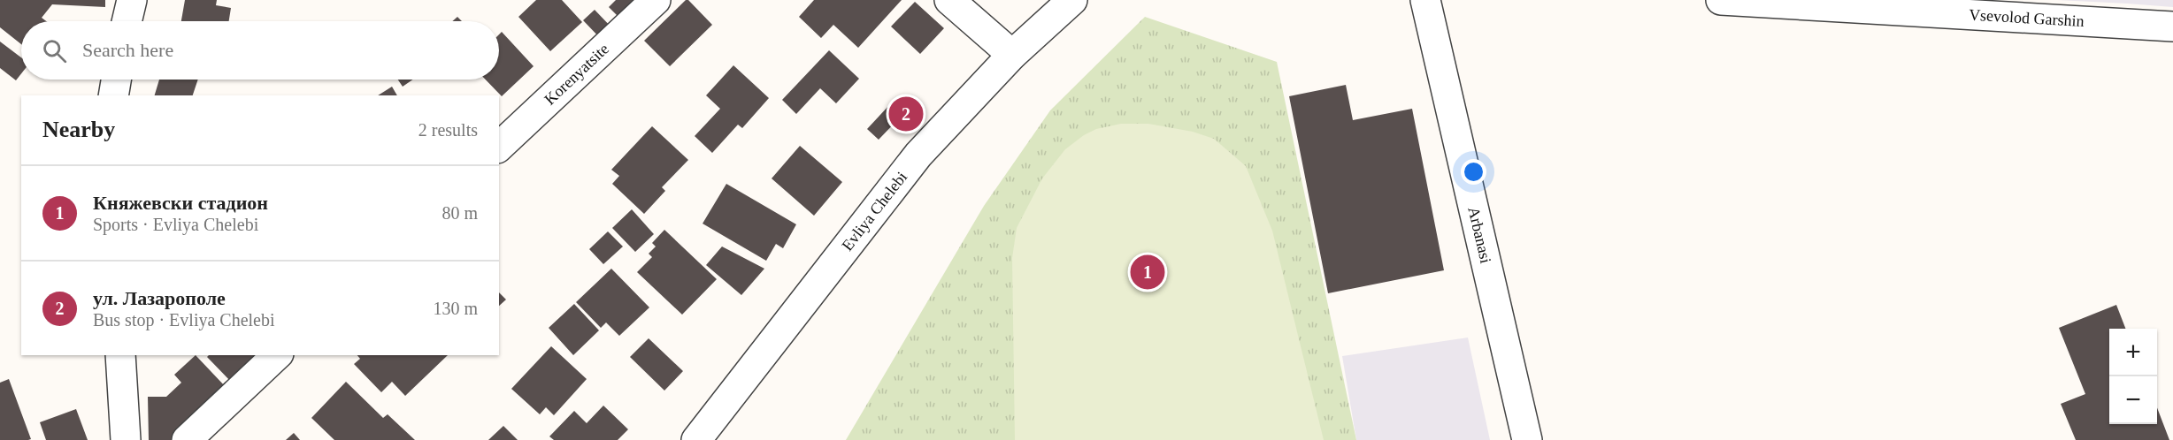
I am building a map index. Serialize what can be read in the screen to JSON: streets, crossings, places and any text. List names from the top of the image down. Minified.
{"streets":{"street":["Vsevolod Garshin","Korenyatsite","Evliya Chelebi","Arbanasi"]},"page":{"search":"Search here","pins":["2","1"],"heading":["Nearby","2 results"],"list":[{"mark":"1","name":"Княжевски стадион","note":"Sports · Evliya Chelebi","value":"80 m"},{"mark":"2","name":"ул. Лазарополе","note":"Bus stop · Evliya Chelebi","value":"130 m"}],"map_buttons":["+","−"]}}
